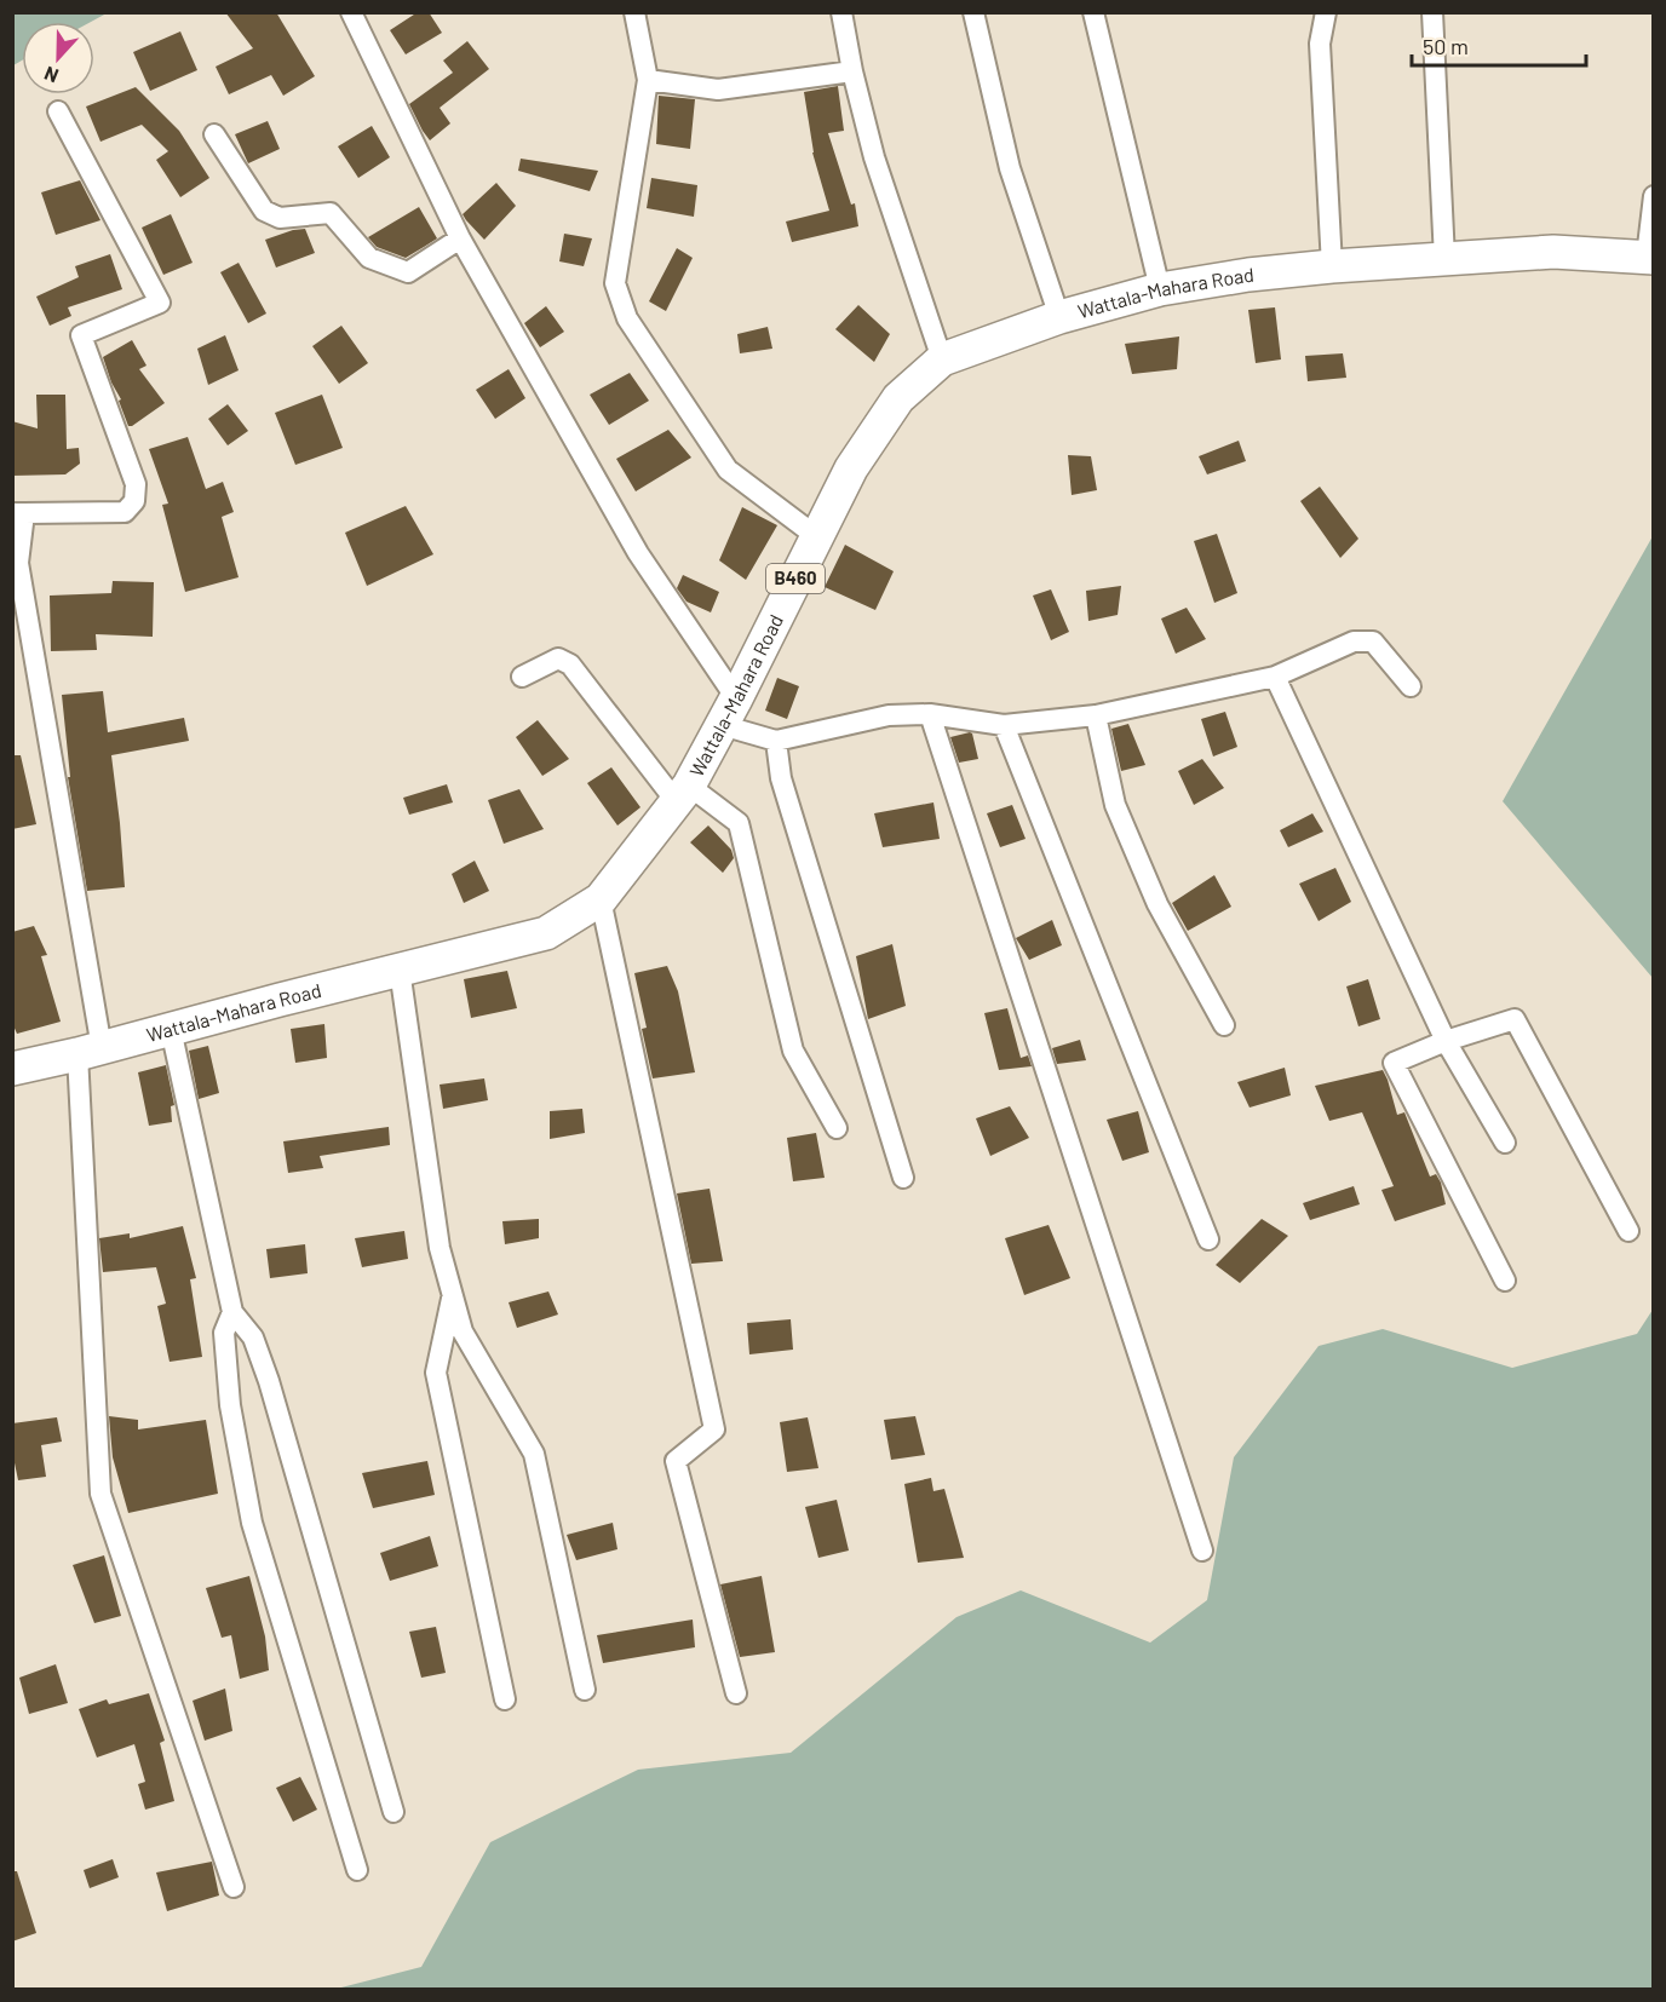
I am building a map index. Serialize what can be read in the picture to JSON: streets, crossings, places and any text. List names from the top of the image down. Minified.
{"streets":{"main road":["Wattala-Mahara Road","B460"]},"scale_bar":"50 m","north":"bottom"}
